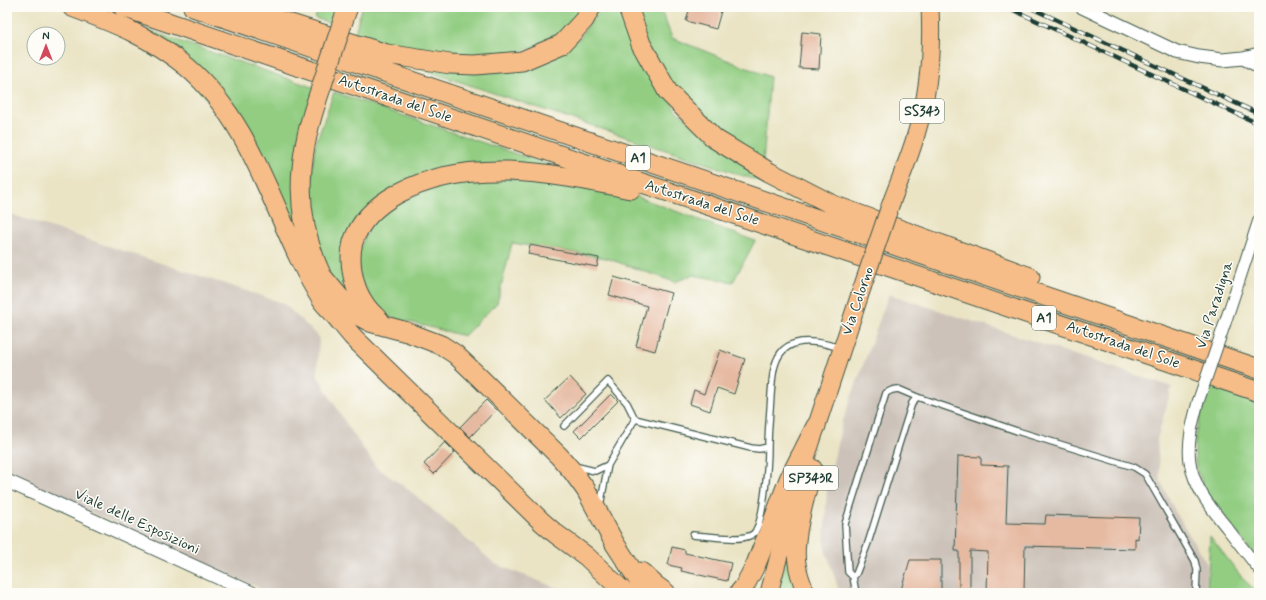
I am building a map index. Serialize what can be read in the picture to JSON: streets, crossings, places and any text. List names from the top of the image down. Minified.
{"streets":{"highway":["Autostrada del Sole","A1"],"main road":["SS343","Via Colorno","SP343R"],"street":["Via Paradigna","Viale delle Esposizioni"]},"crossings":[["Via Colorno","SP343R"]],"north":"top"}
